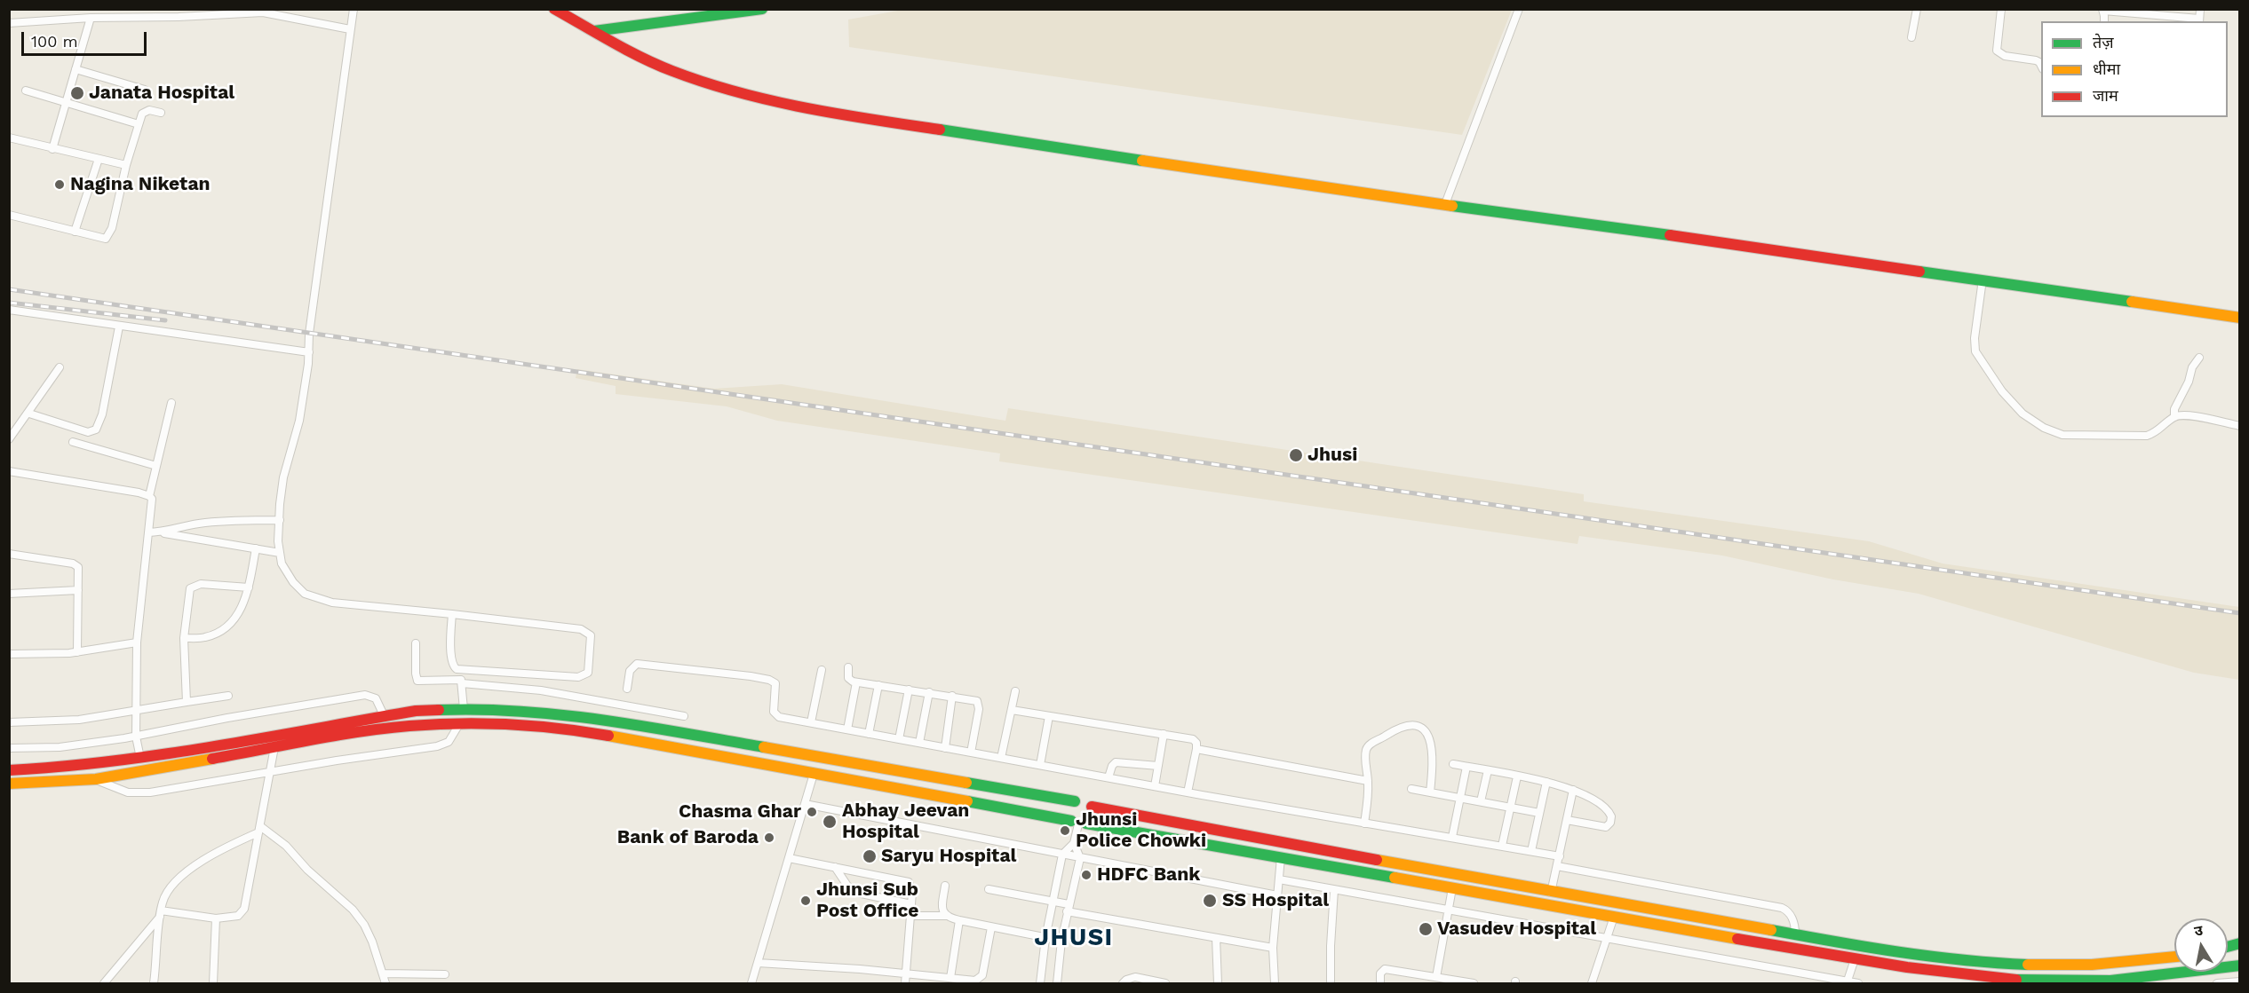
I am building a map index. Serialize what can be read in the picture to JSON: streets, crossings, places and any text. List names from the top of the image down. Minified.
{"districts":["JHUSI"],"places":["Janata Hospital","Nagina Niketan","Jhusi","Chasma Ghar","Abhay Jeevan Hospital","Jhunsi Police Chowki","Bank of Baroda","Saryu Hospital","HDFC Bank","Jhunsi Sub Post Office","SS Hospital","Vasudev Hospital"],"legend":["तेज़","धीमा","जाम"],"scale_bar":"100 m","north":"top"}
